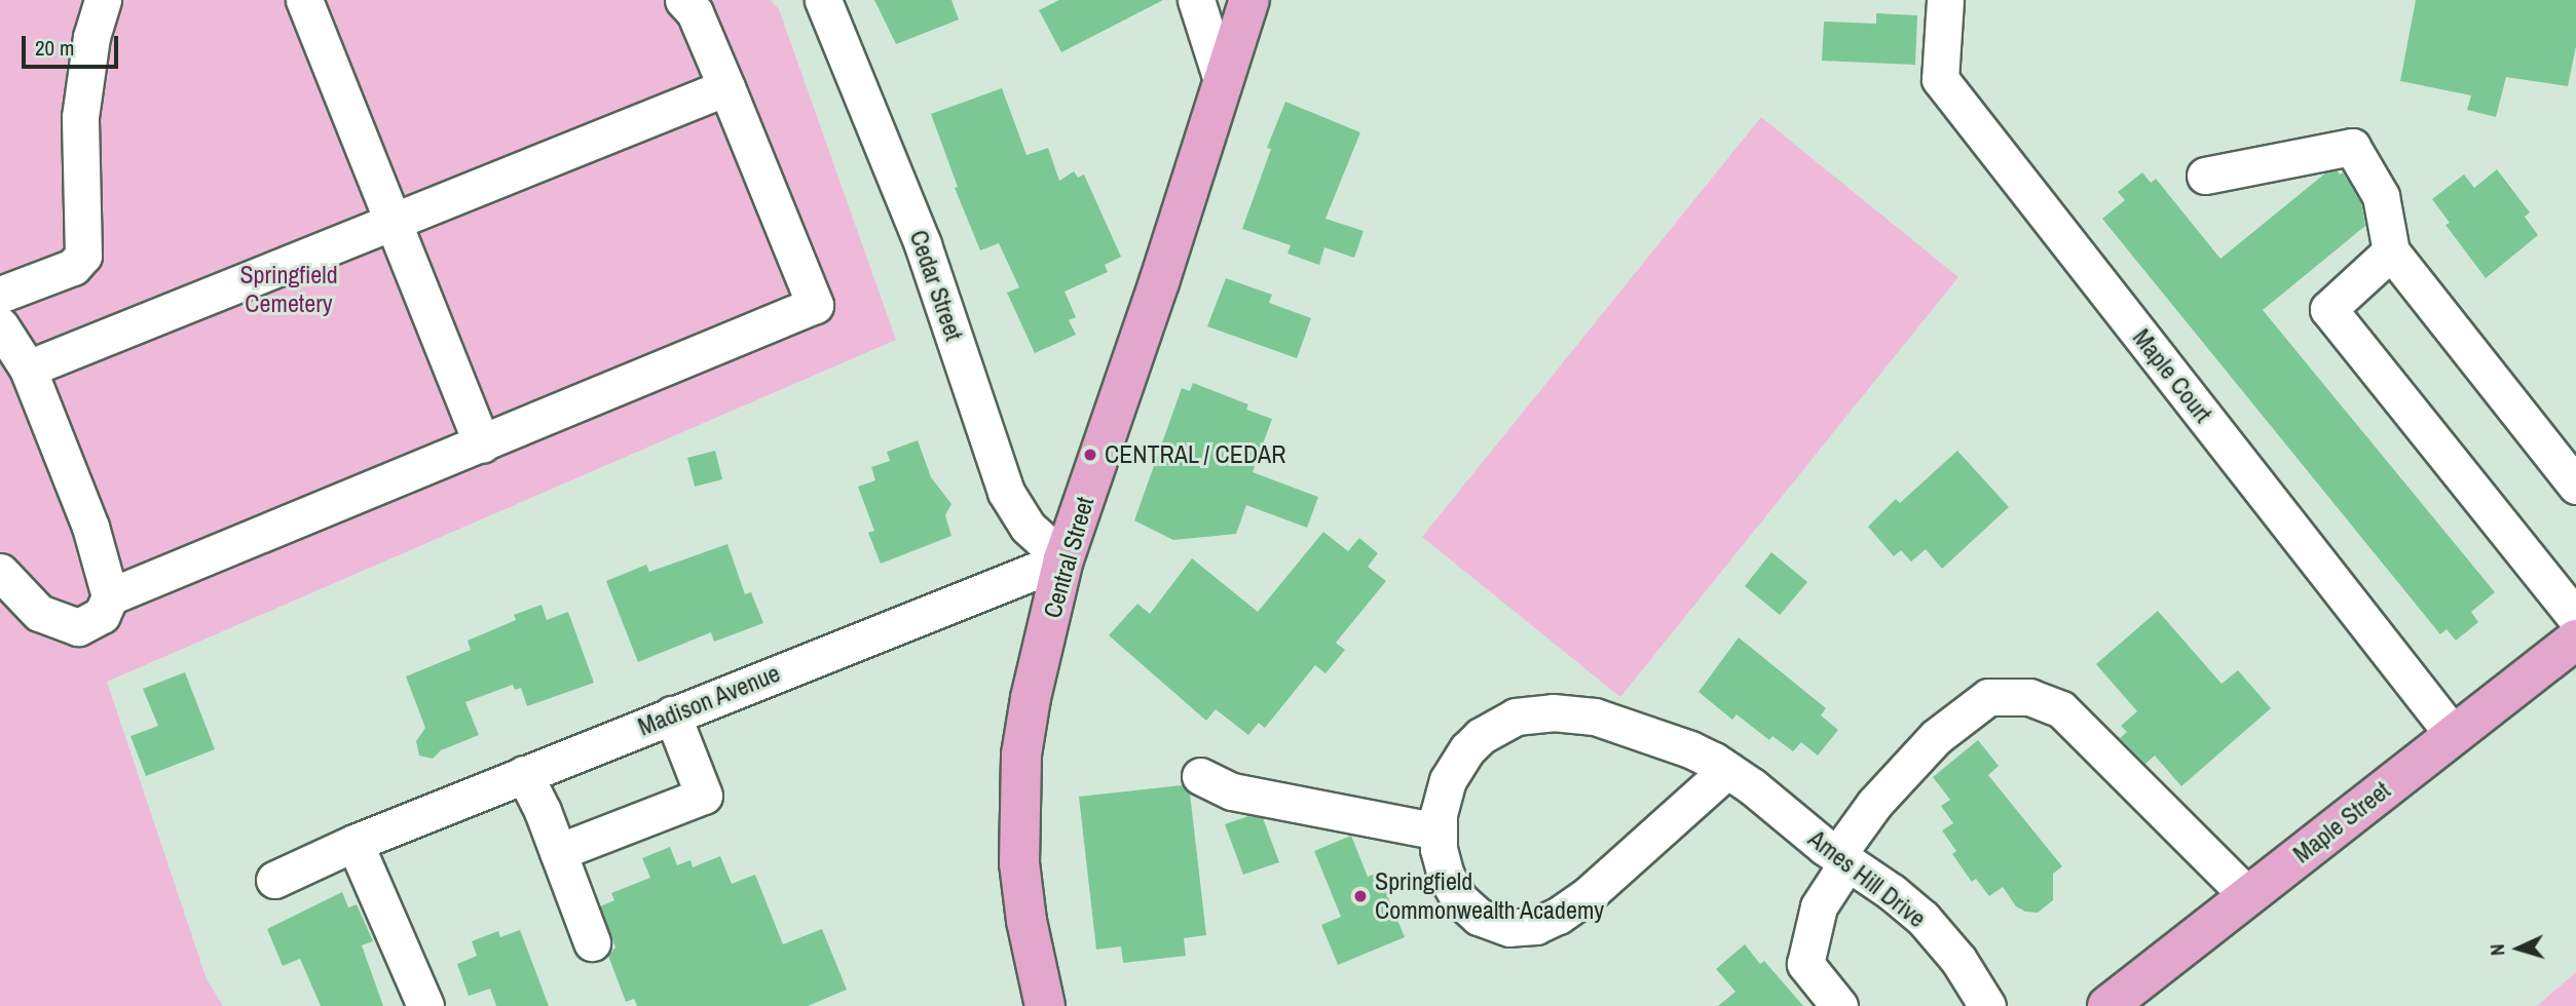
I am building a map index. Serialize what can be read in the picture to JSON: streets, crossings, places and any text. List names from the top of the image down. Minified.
{"streets":{"main road":["Central Street","Maple Street"],"street":["Cedar Street","Maple Court","Madison Avenue","Ames Hill Drive"]},"crossings":[["Cedar Street","Central Street"],["Cedar Street","Madison Avenue"],["Maple Court","Maple Street"],["Central Street","Madison Avenue"]],"parks":["Springfield Cemetery"],"places":["CENTRAL / CEDAR","Springfield Commonwealth Academy"],"scale_bar":"20 m","north":"left"}
